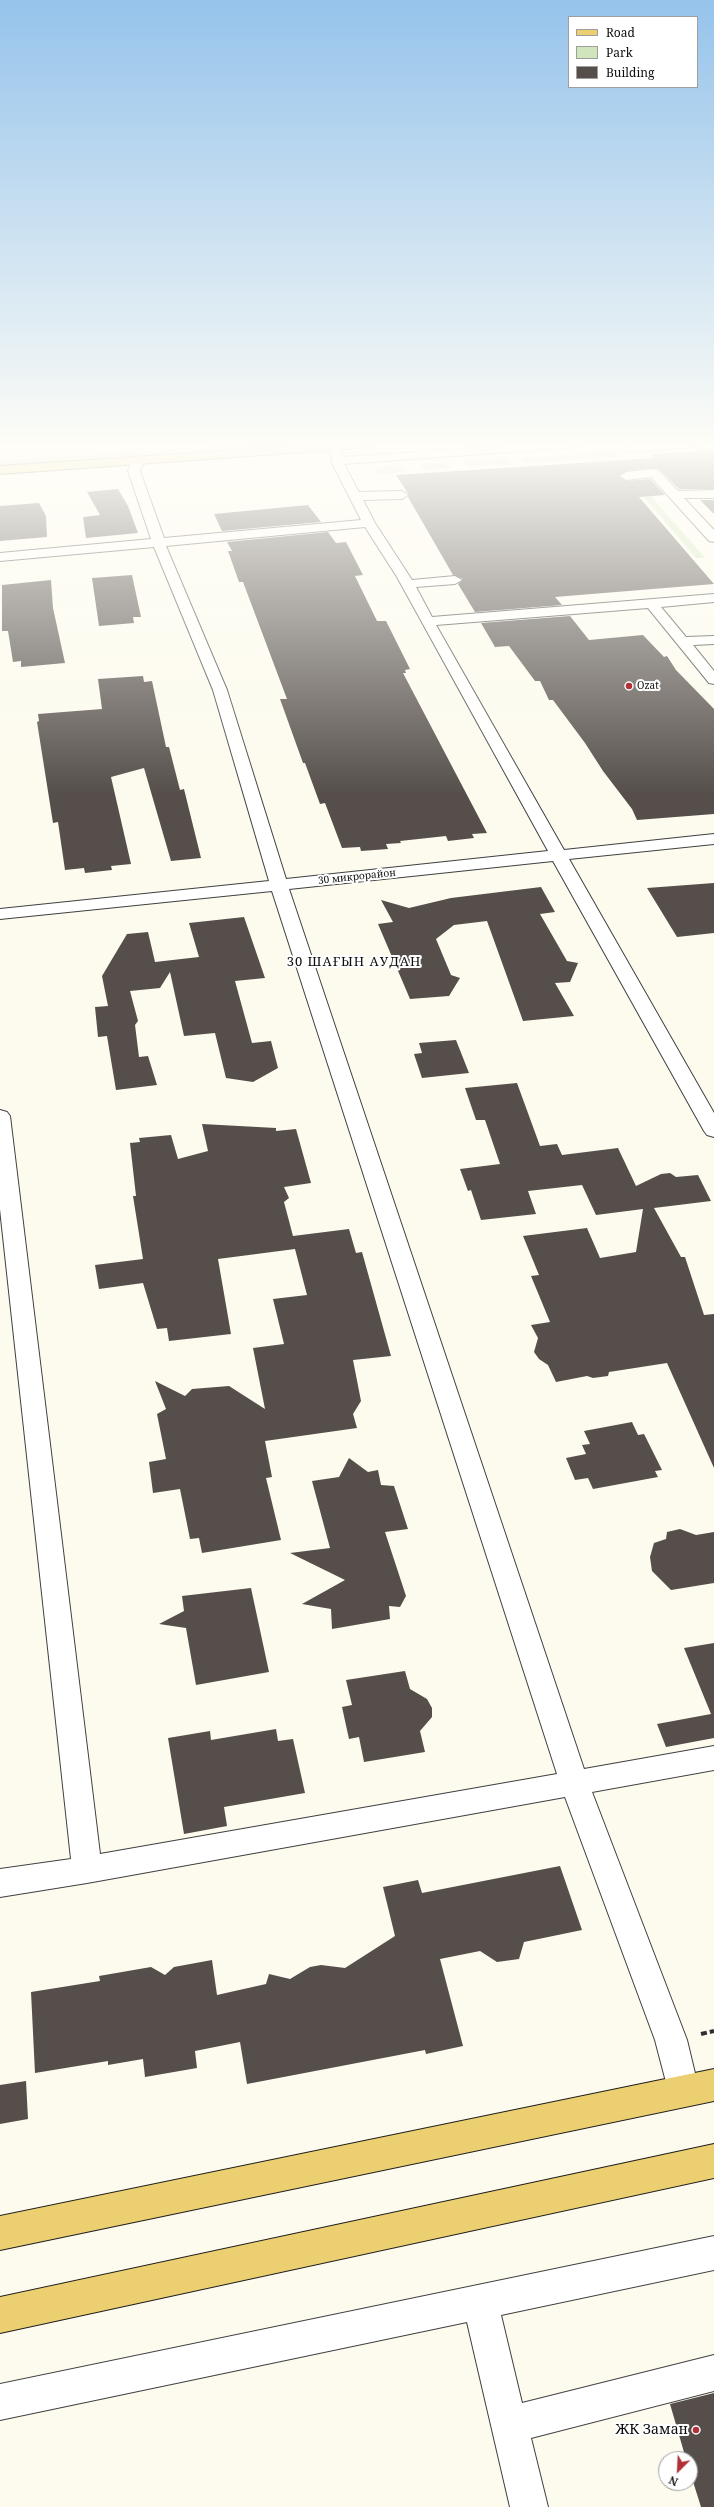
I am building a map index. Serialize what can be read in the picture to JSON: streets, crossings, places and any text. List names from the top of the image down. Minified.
{"streets":{"street":["30 микрорайон"]},"districts":["30 ШАҒЫН АУДАН"],"places":["Ozat","ЖК Заман"],"legend":["Road","Park","Building"],"north":"bottom left"}
